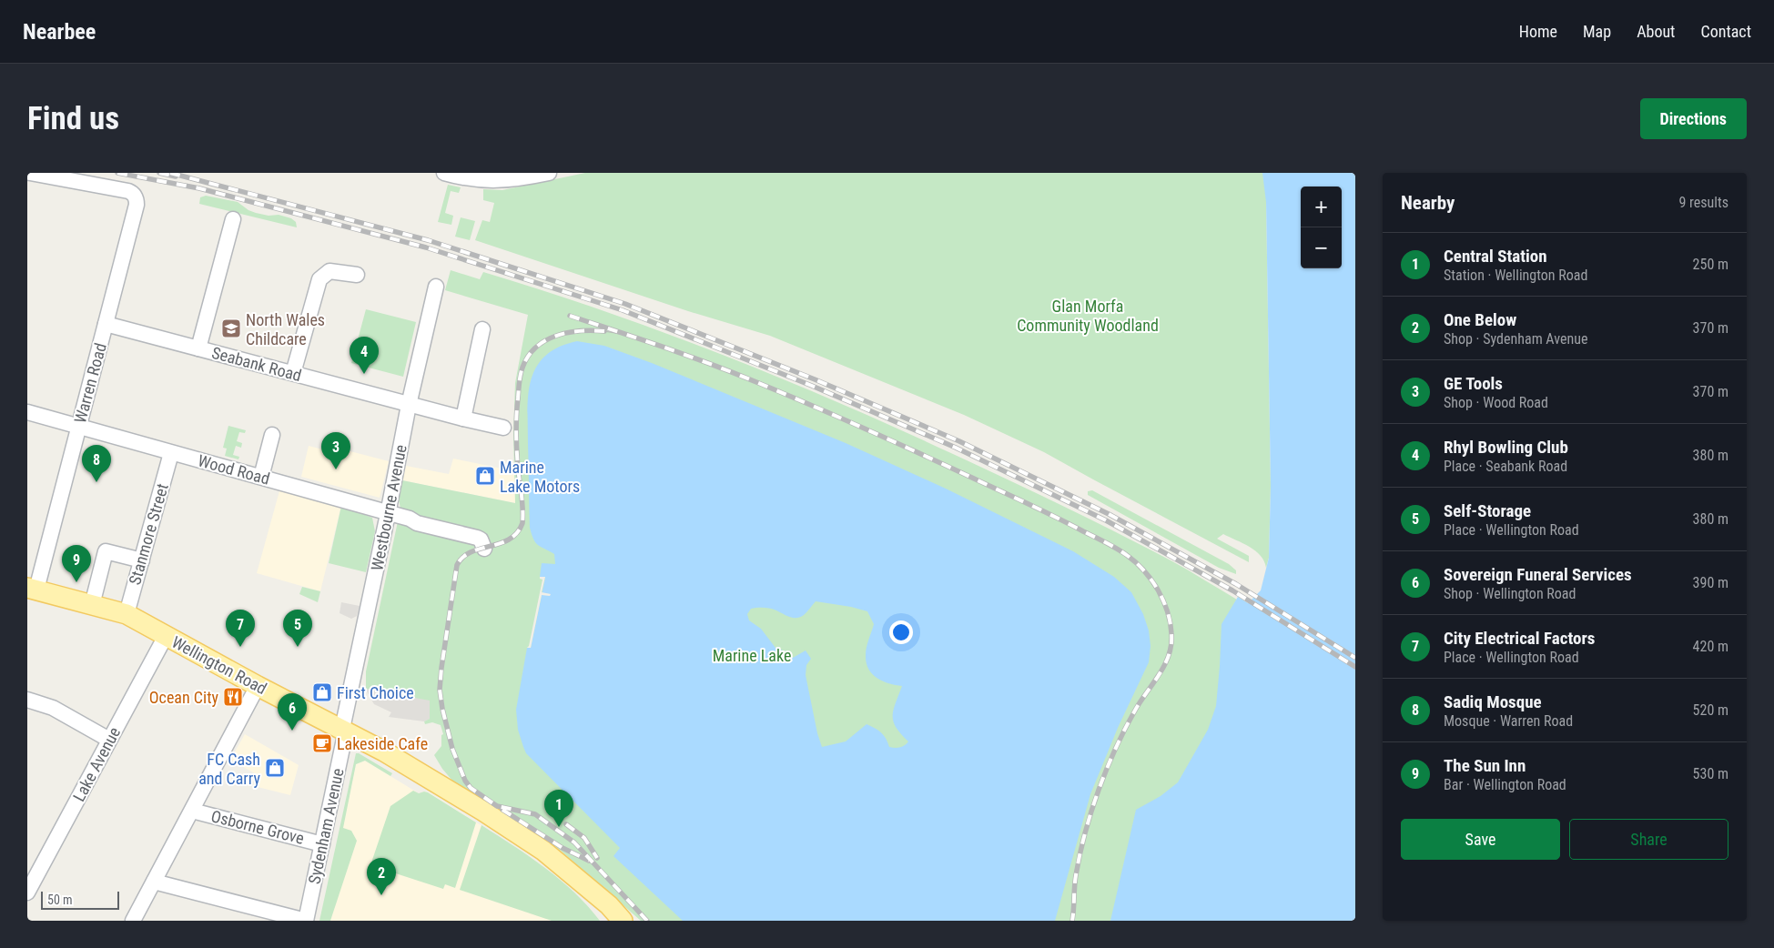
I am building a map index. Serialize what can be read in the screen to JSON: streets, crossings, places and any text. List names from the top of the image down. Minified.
{"streets":{"main road":["Wellington Road"],"street":["Seabank Road","Warren Road","Wood Road","Westbourne Avenue","Stanmore Street","Lake Avenue","Sydenham Avenue","Osborne Grove"]},"crossings":[["Seabank Road","Warren Road"],["Seabank Road","Westbourne Avenue"],["Warren Road","Wood Road"],["Warren Road","Wellington Road"],["Wood Road","Westbourne Avenue"],["Wood Road","Stanmore Street"],["Westbourne Avenue","Wellington Road"],["Westbourne Avenue","Sydenham Avenue"],["Stanmore Street","Wellington Road"],["Wellington Road","Lake Avenue"],["Wellington Road","Sydenham Avenue"],["Sydenham Avenue","Osborne Grove"]],"parks":["Glan Morfa Community Woodland","Marine Lake"],"places":{"school or university":["North Wales Childcare"],"shop":["Marine Lake Motors","First Choice","FC Cash and Carry"],"restaurant":["Ocean City"],"cafe":["Lakeside Cafe"]},"scale_bar":"50 m","page":{"header":"Nearbee","nav":["Home","Map","About","Contact"],"buttons":["Directions",["Save","Share"]],"title":"Find us","heading":["Nearby","9 results"],"map_buttons":["+","−"],"list":[{"mark":"1","name":"Central Station","note":"Station · Wellington Road","value":"250 m"},{"mark":"2","name":"One Below","note":"Shop · Sydenham Avenue","value":"370 m"},{"mark":"3","name":"GE Tools","note":"Shop · Wood Road","value":"370 m"},{"mark":"4","name":"Rhyl Bowling Club","note":"Place · Seabank Road","value":"380 m"},{"mark":"5","name":"Self-Storage","note":"Place · Wellington Road","value":"380 m"},{"mark":"6","name":"Sovereign Funeral Services","note":"Shop · Wellington Road","value":"390 m"},{"mark":"7","name":"City Electrical Factors","note":"Place · Wellington Road","value":"420 m"},{"mark":"8","name":"Sadiq Mosque","note":"Mosque · Warren Road","value":"520 m"},{"mark":"9","name":"The Sun Inn","note":"Bar · Wellington Road","value":"530 m"}],"pins":["4","3","8","9","5","7","6","1","2"],"scale":"50 m"}}
